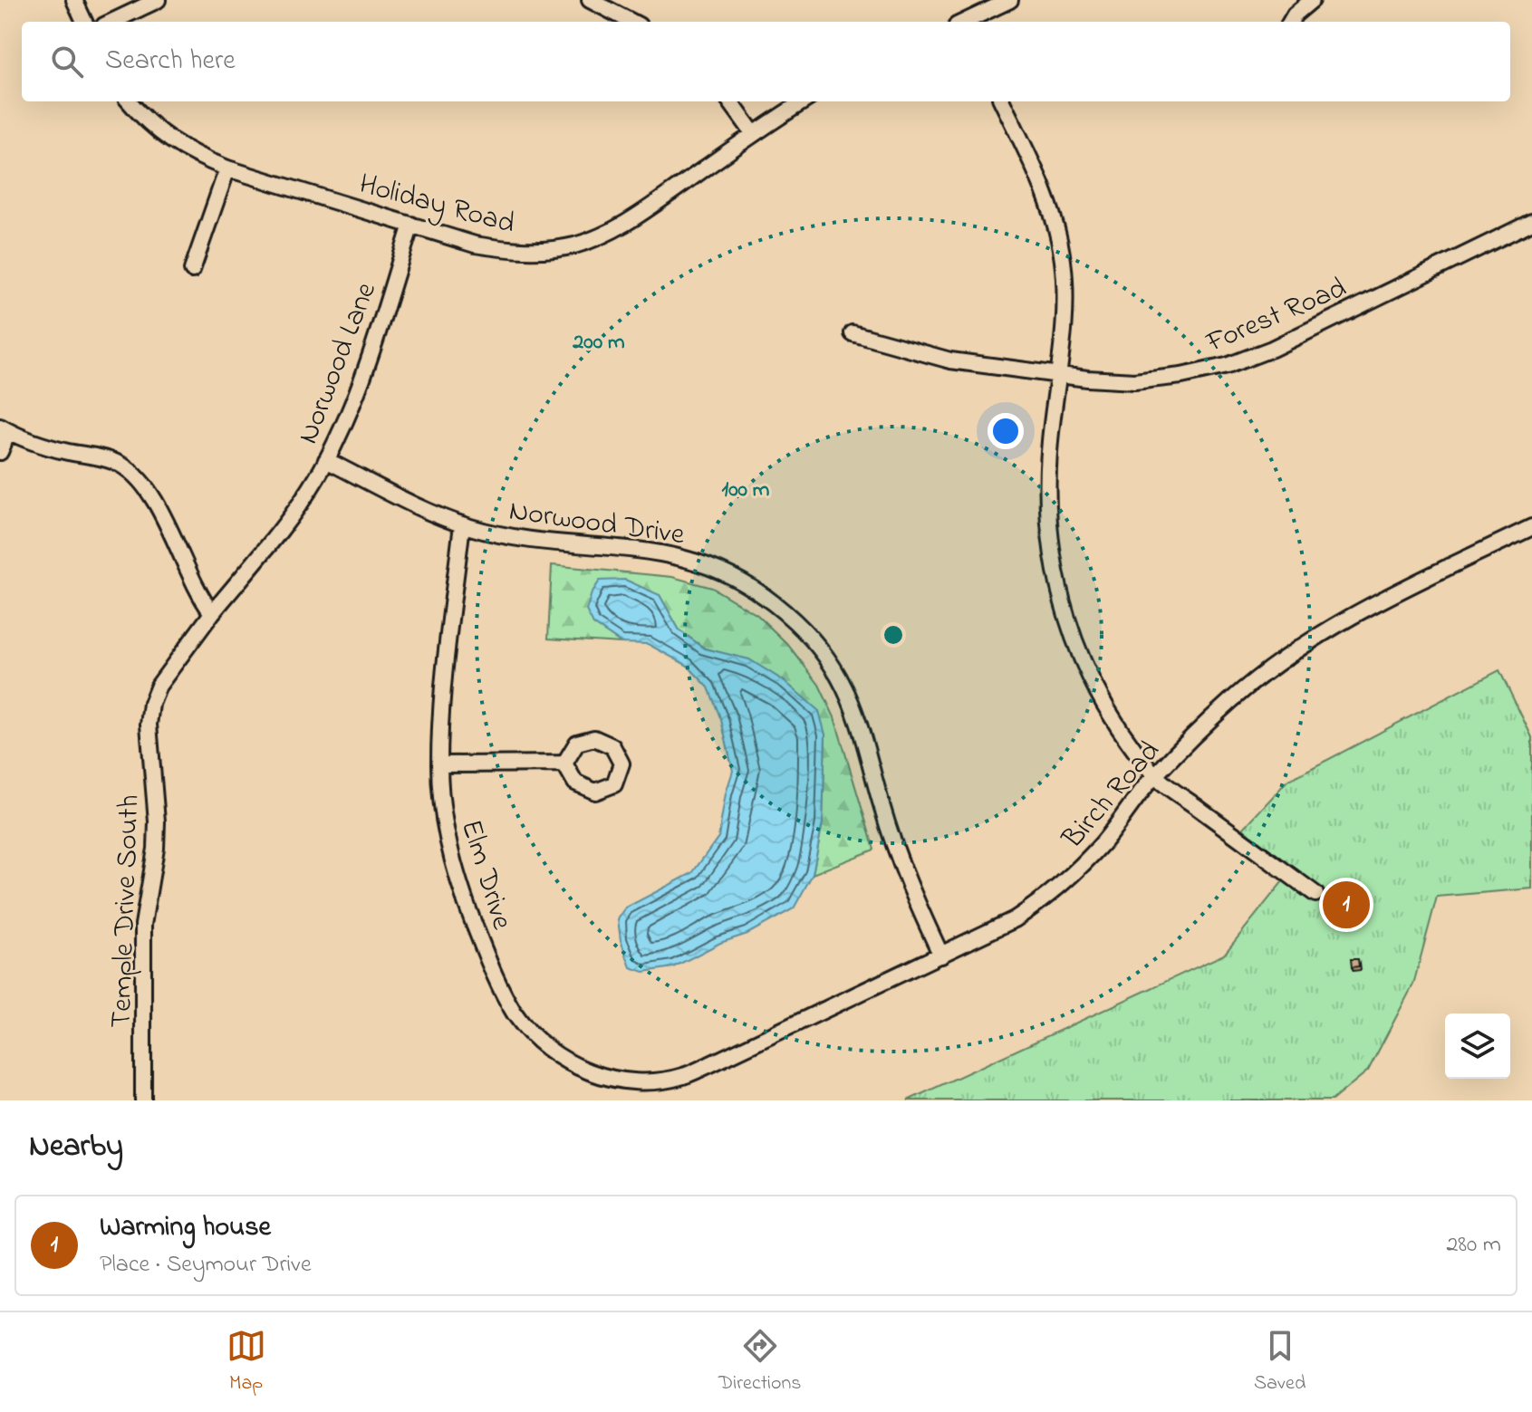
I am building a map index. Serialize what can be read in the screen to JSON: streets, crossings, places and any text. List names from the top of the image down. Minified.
{"streets":{"street":["Holiday Road","Forest Road","Norwood Lane","Norwood Drive","Birch Road","Elm Drive","Temple Drive South"]},"crossings":[["Holiday Road","Norwood Lane"],["Norwood Lane","Norwood Drive"],["Norwood Lane","Temple Drive South"],["Norwood Drive","Birch Road"],["Norwood Drive","Elm Drive"],["Birch Road","Elm Drive"]],"page":{"search":"Search here","pins":"1","heading":"Nearby","list":[{"mark":"1","name":"Warming house","note":"Place · Seymour Drive","value":"280 m"}],"nav":["Map","Directions","Saved"]},"rings":["200 m","100 m"]}
